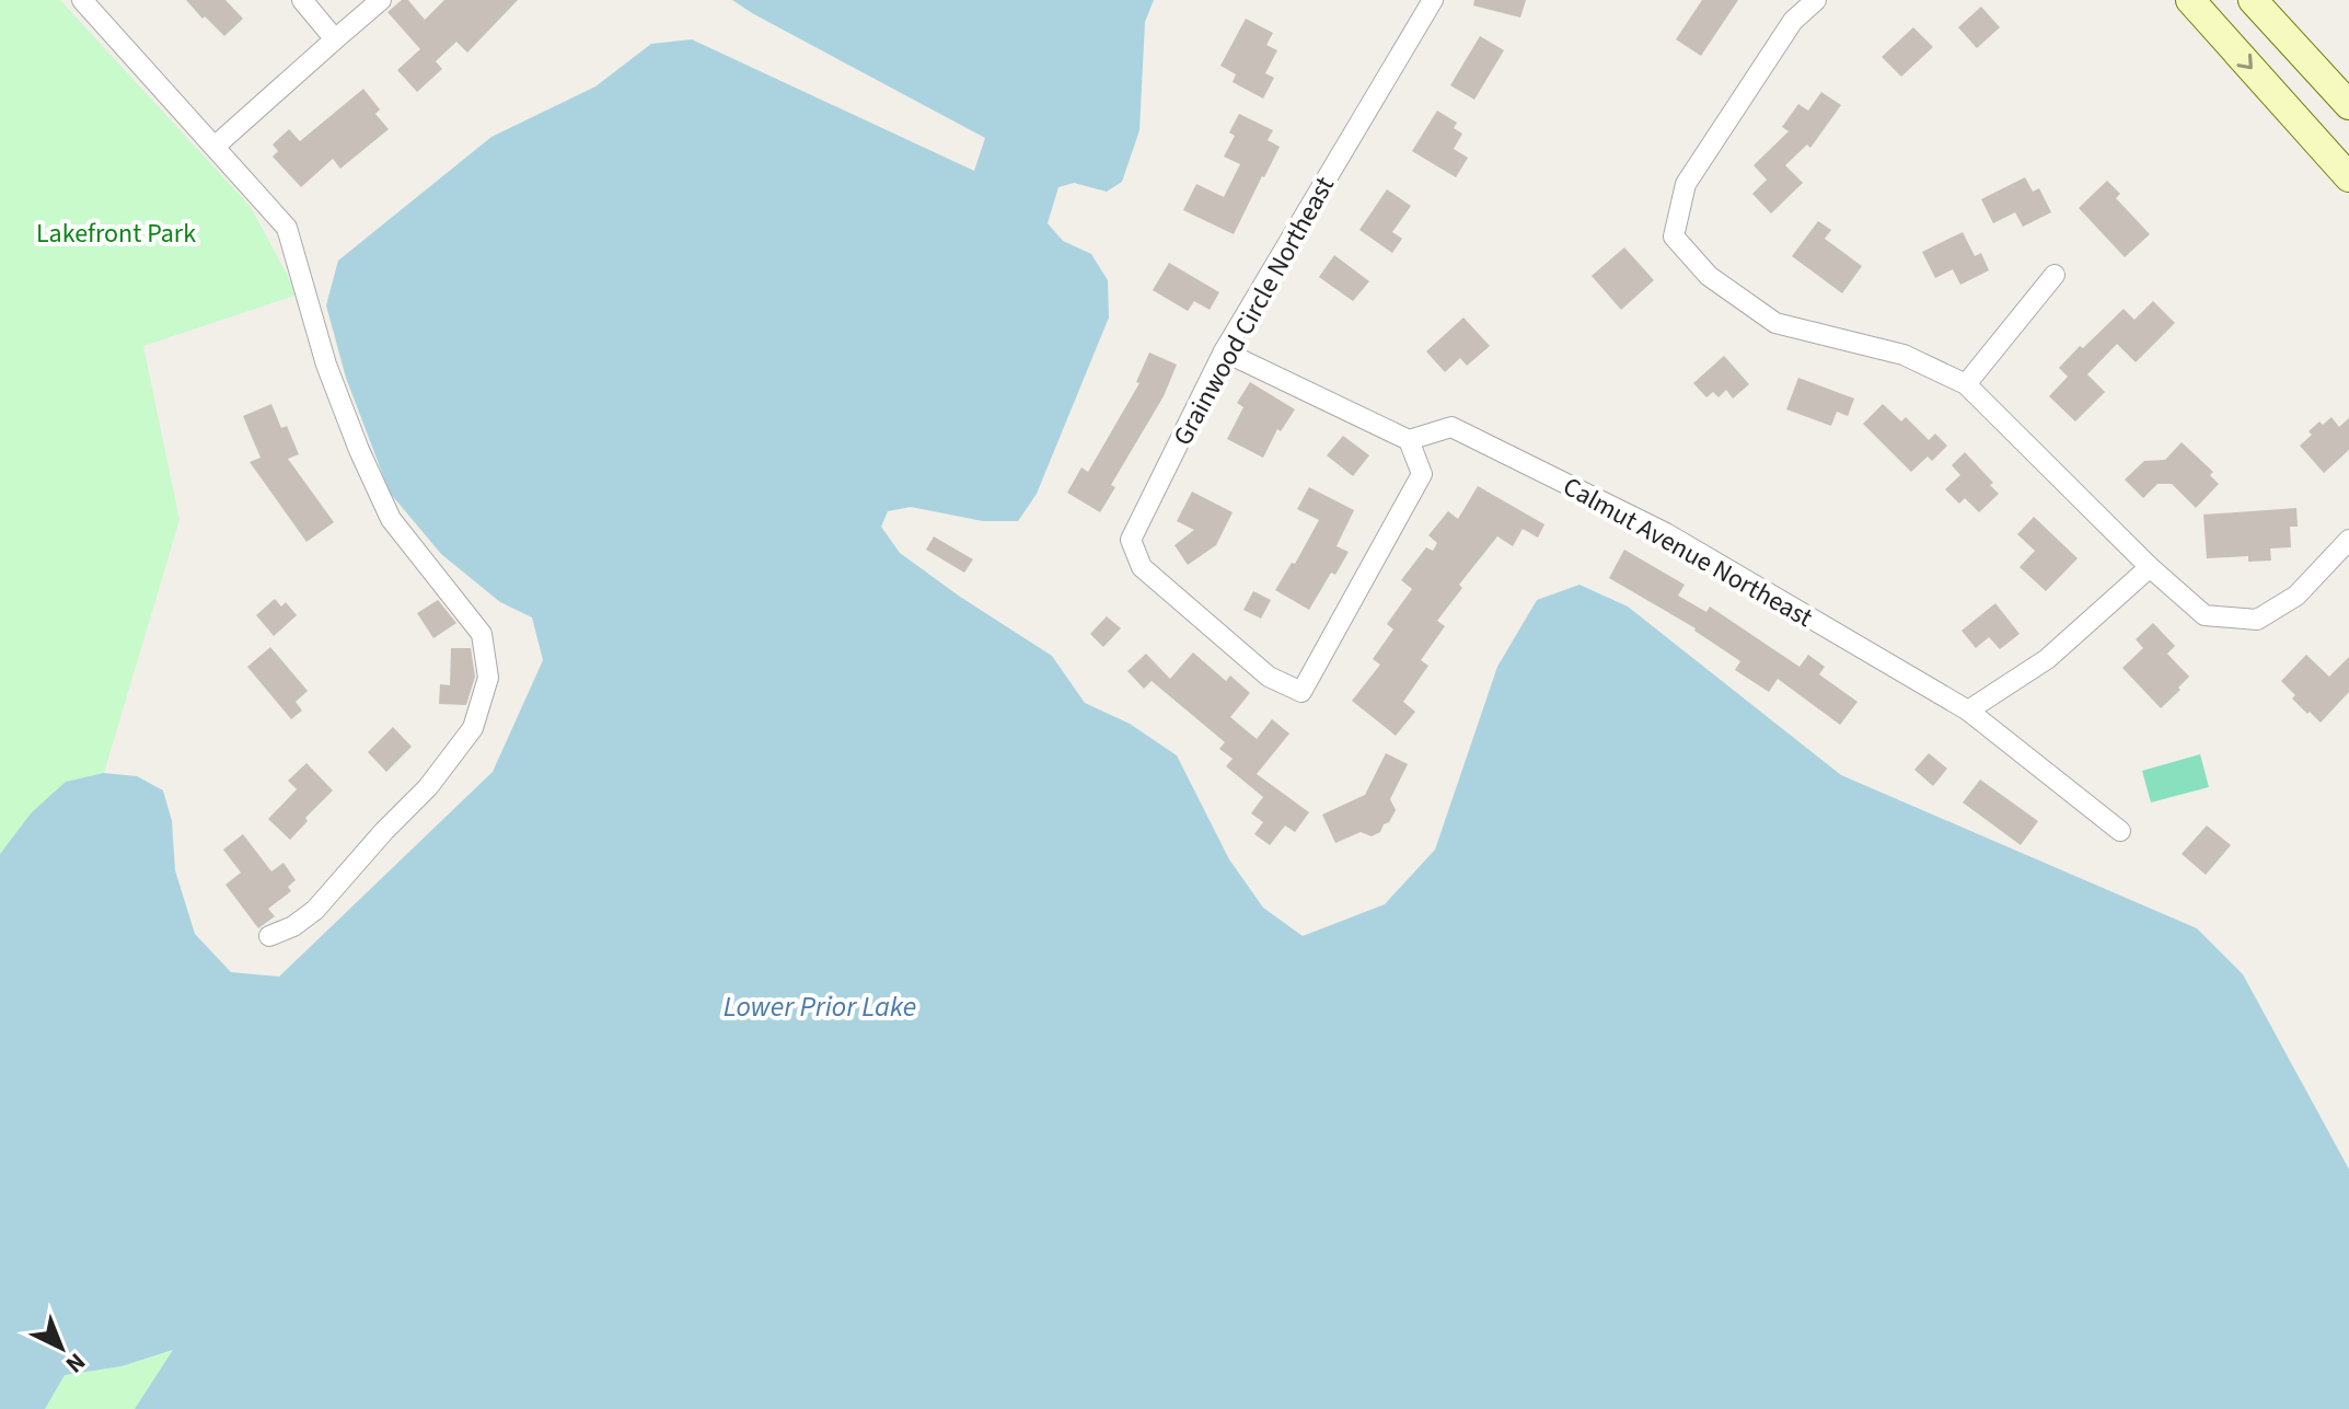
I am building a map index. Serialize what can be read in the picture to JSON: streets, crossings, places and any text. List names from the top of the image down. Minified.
{"streets":{"street":["Grainwood Circle Northeast","Calmut Avenue Northeast"]},"crossings":[["Grainwood Circle Northeast","Calmut Avenue Northeast"]],"water":["Lower Prior Lake"],"parks":["Lakefront Park"],"north":"bottom right"}
